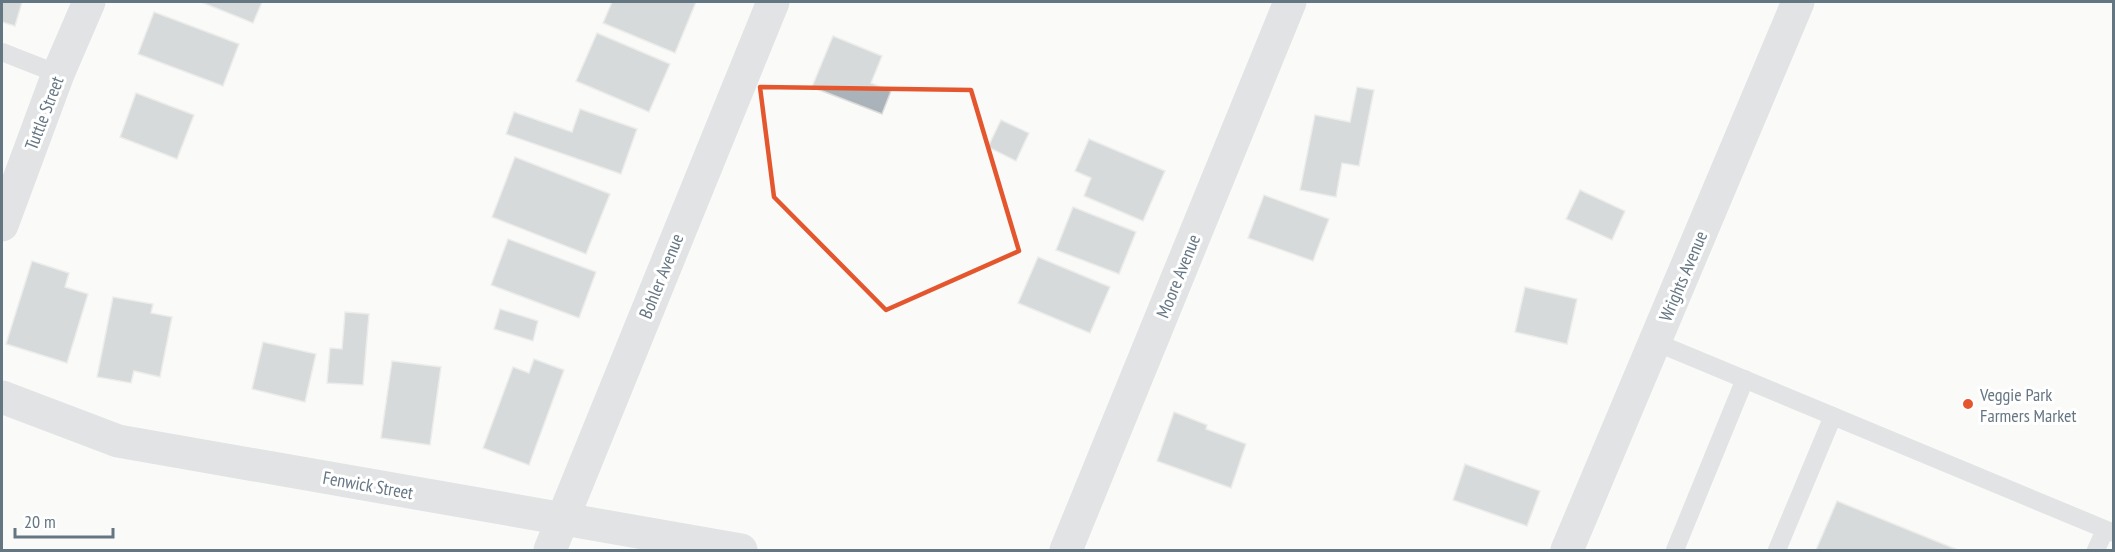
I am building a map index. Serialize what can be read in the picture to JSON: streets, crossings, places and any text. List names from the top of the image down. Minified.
{"streets":{"street":["Tuttle Street","Bohler Avenue","Moore Avenue","Wrights Avenue","Fenwick Street"]},"crossings":[["Bohler Avenue","Fenwick Street"]],"places":["Veggie Park Farmers Market"],"scale_bar":"20 m"}
